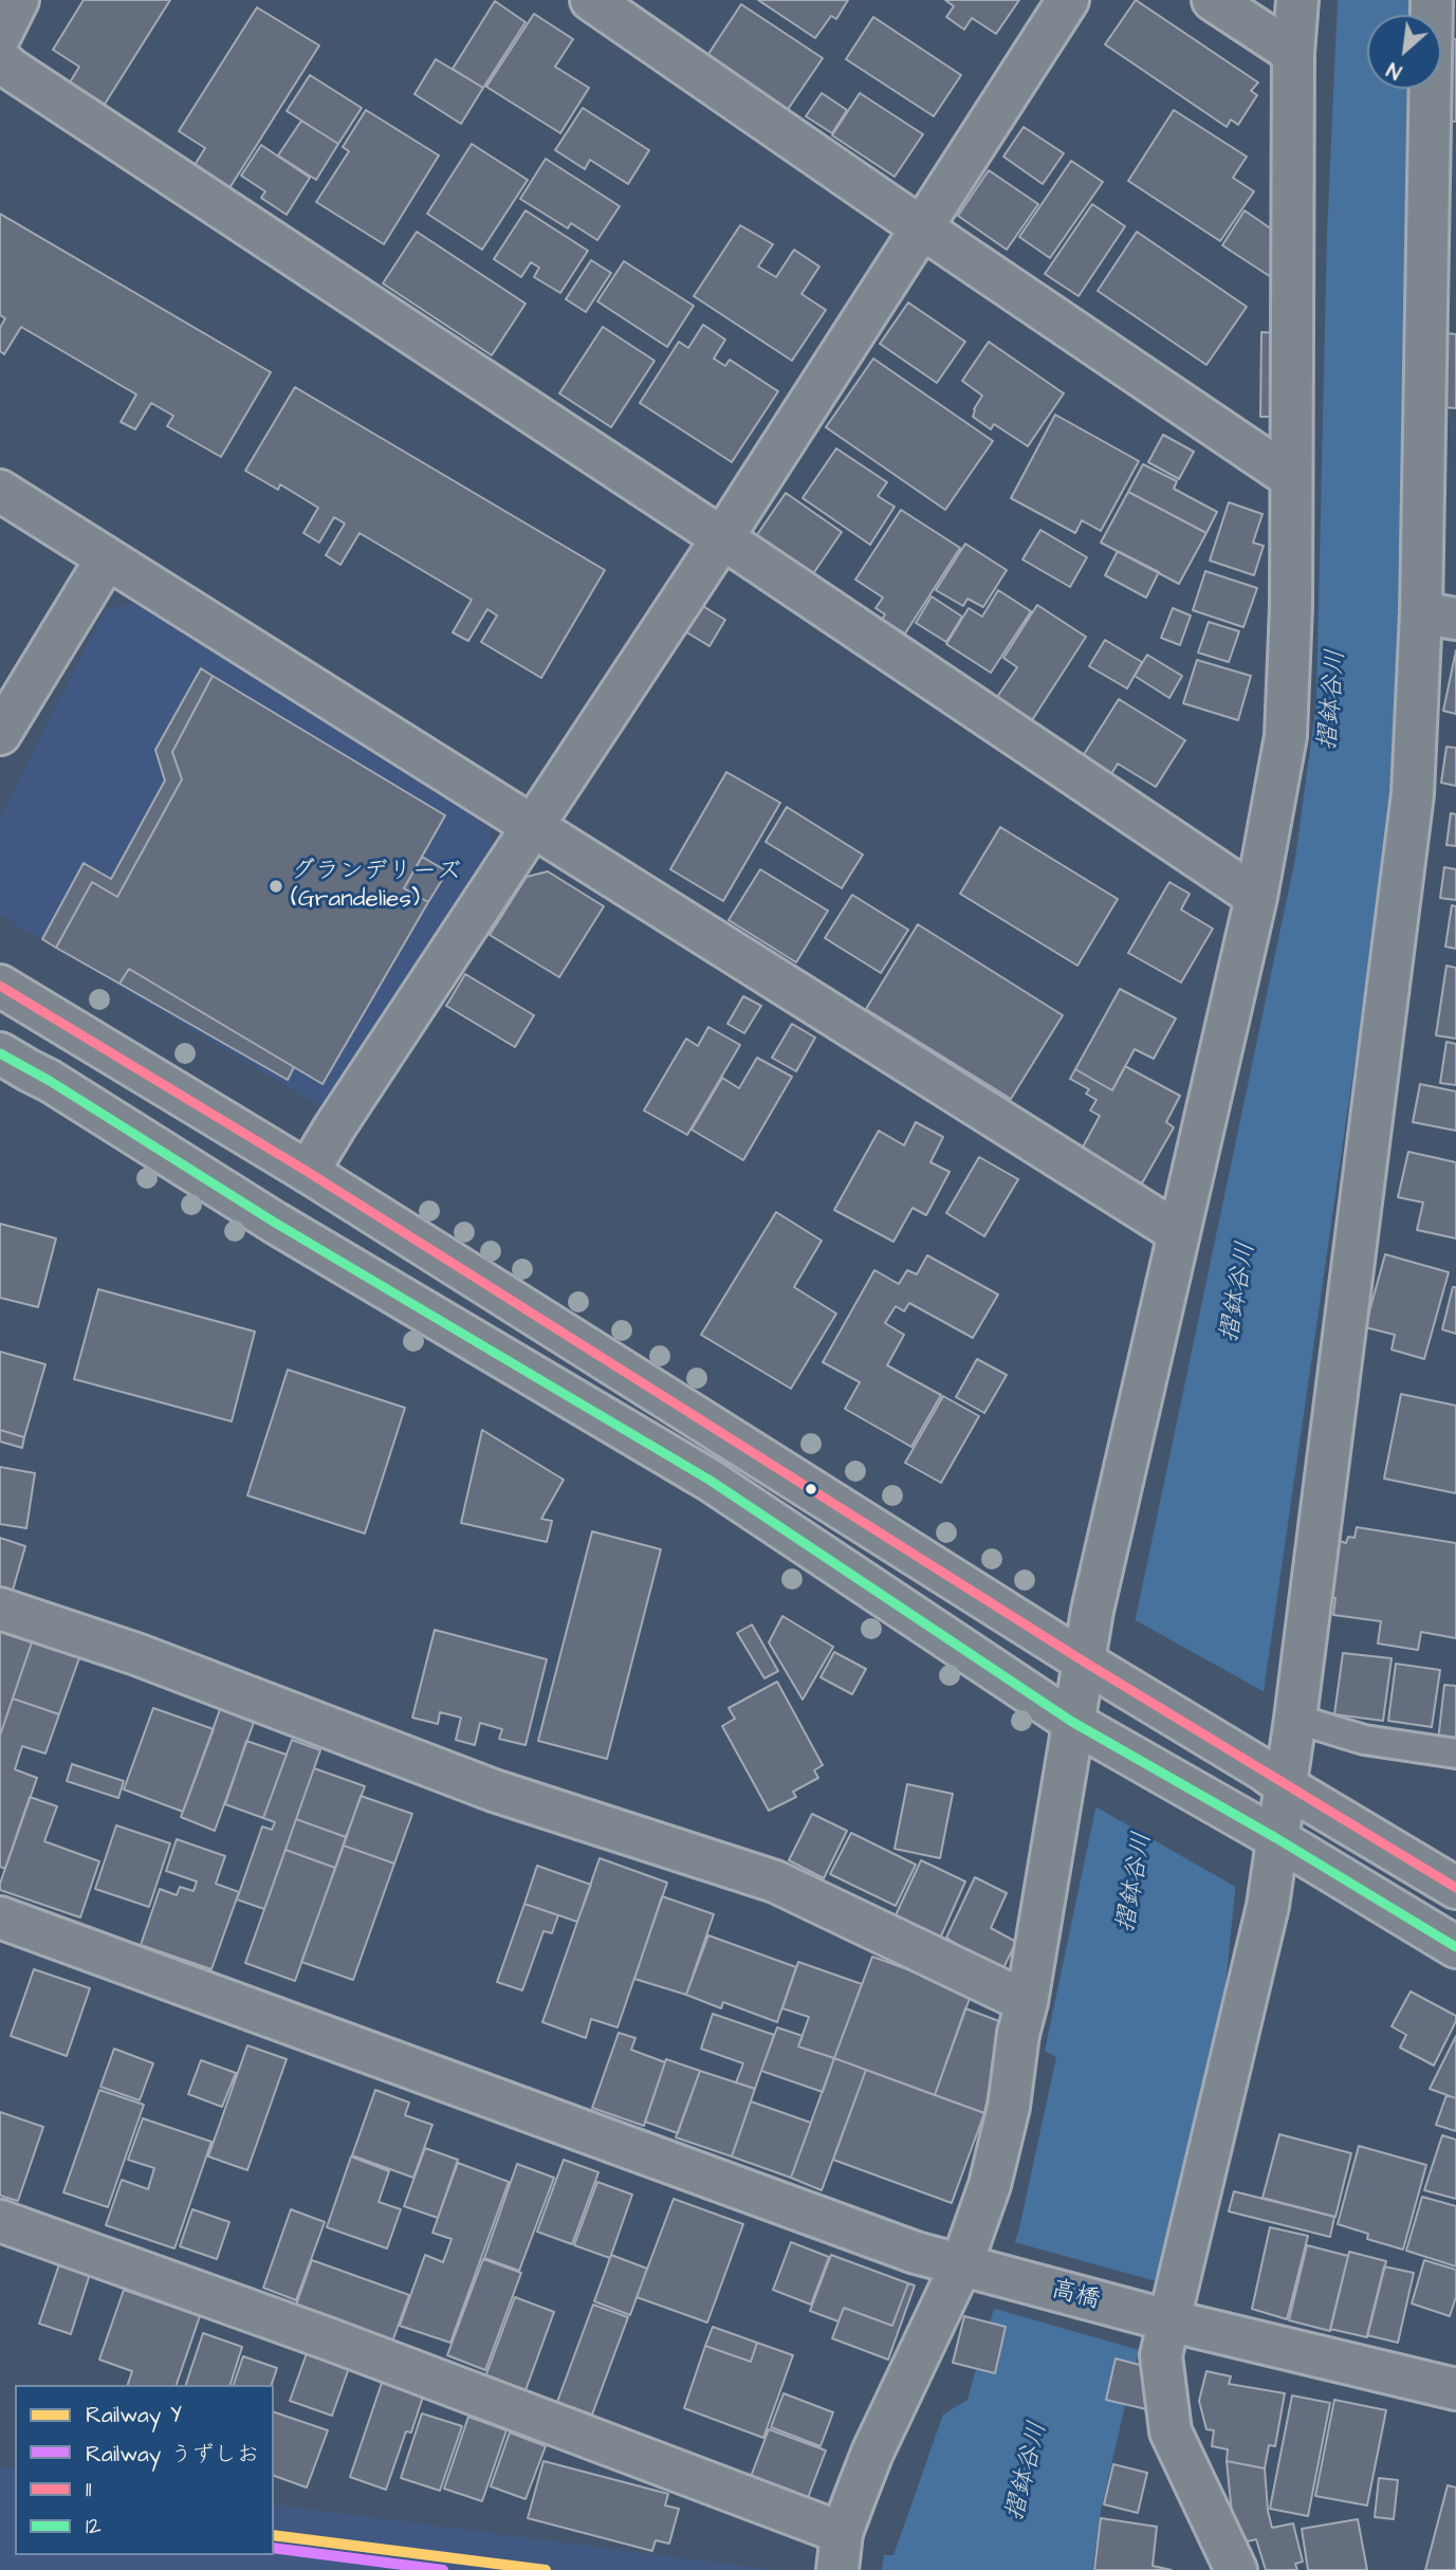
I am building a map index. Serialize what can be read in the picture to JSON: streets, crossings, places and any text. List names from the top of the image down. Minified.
{"streets":{"street":["高橋"]},"water":["摺鉢谷川"],"places":["グランデリーズ (Grandelies)"],"lines":["transit line 11","transit line 12","rail line Y","rail line うずしお"],"legend":["Railway Y","Railway うずしお","11","12"],"north":"bottom left"}
